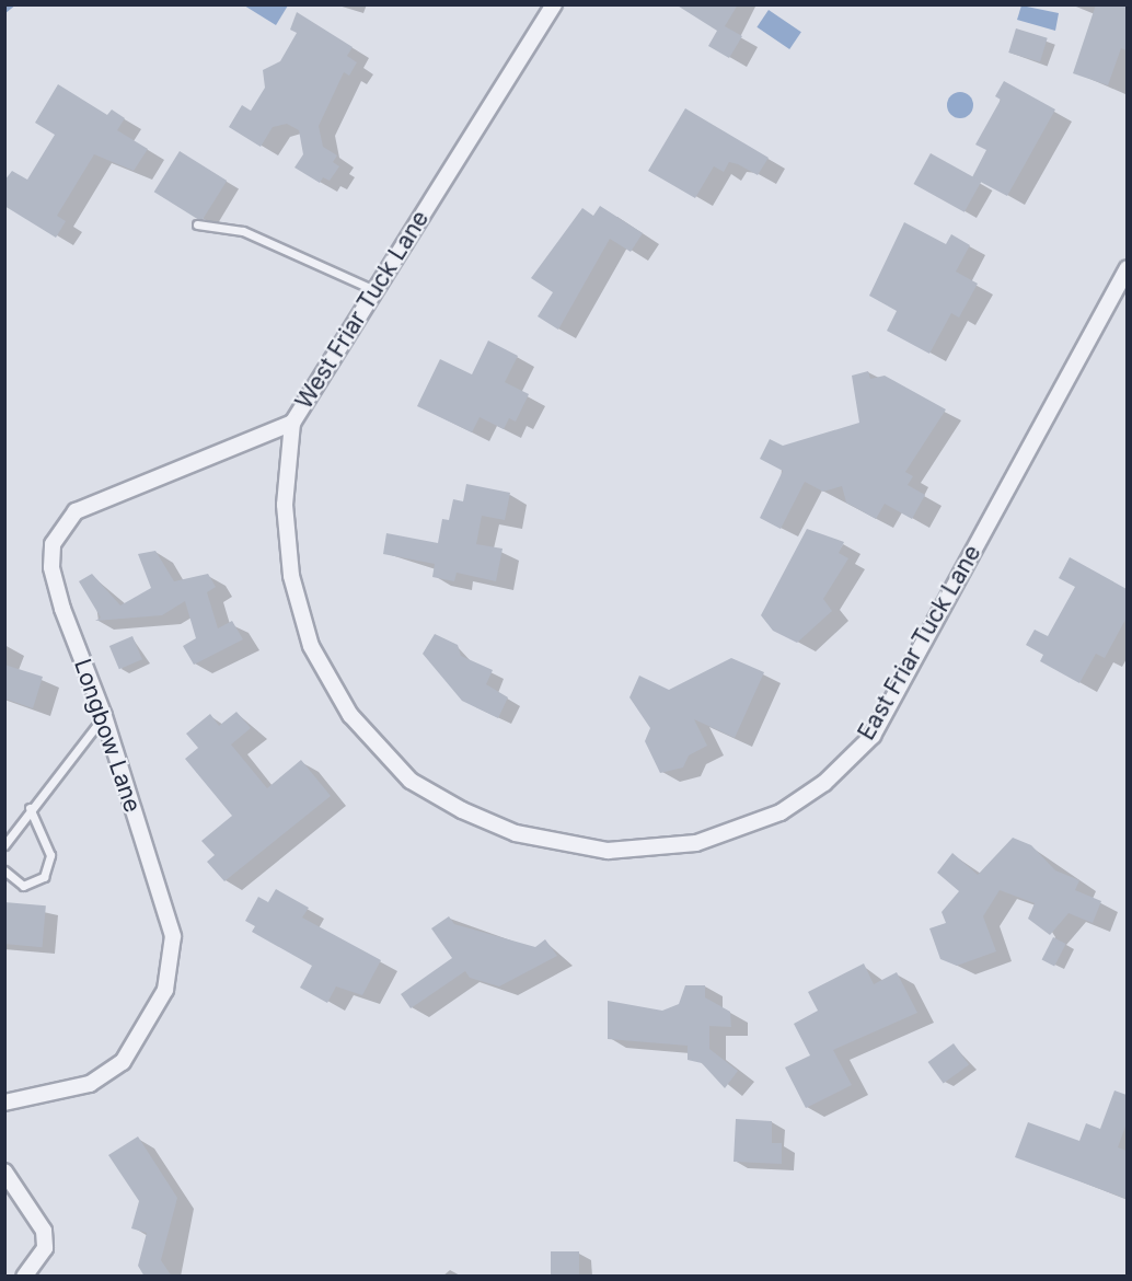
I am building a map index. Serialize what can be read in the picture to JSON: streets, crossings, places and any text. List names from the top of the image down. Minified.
{"streets":{"street":["West Friar Tuck Lane","East Friar Tuck Lane","Longbow Lane"]},"crossings":[["West Friar Tuck Lane","East Friar Tuck Lane"],["West Friar Tuck Lane","Longbow Lane"]]}
